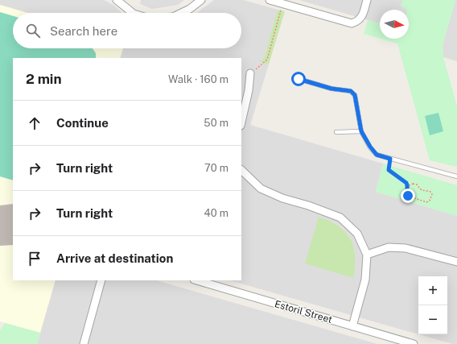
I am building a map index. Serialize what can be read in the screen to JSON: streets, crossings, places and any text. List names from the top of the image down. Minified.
{"streets":{"street":["Estoril Street"]},"north":"right","page":{"search":"Search here","heading":["2 min","Walk · 160 m"],"list":[["Continue","50 m"],["Turn right","70 m"],["Turn right","40 m"],"Arrive at destination"],"map_buttons":["+","−"]}}
